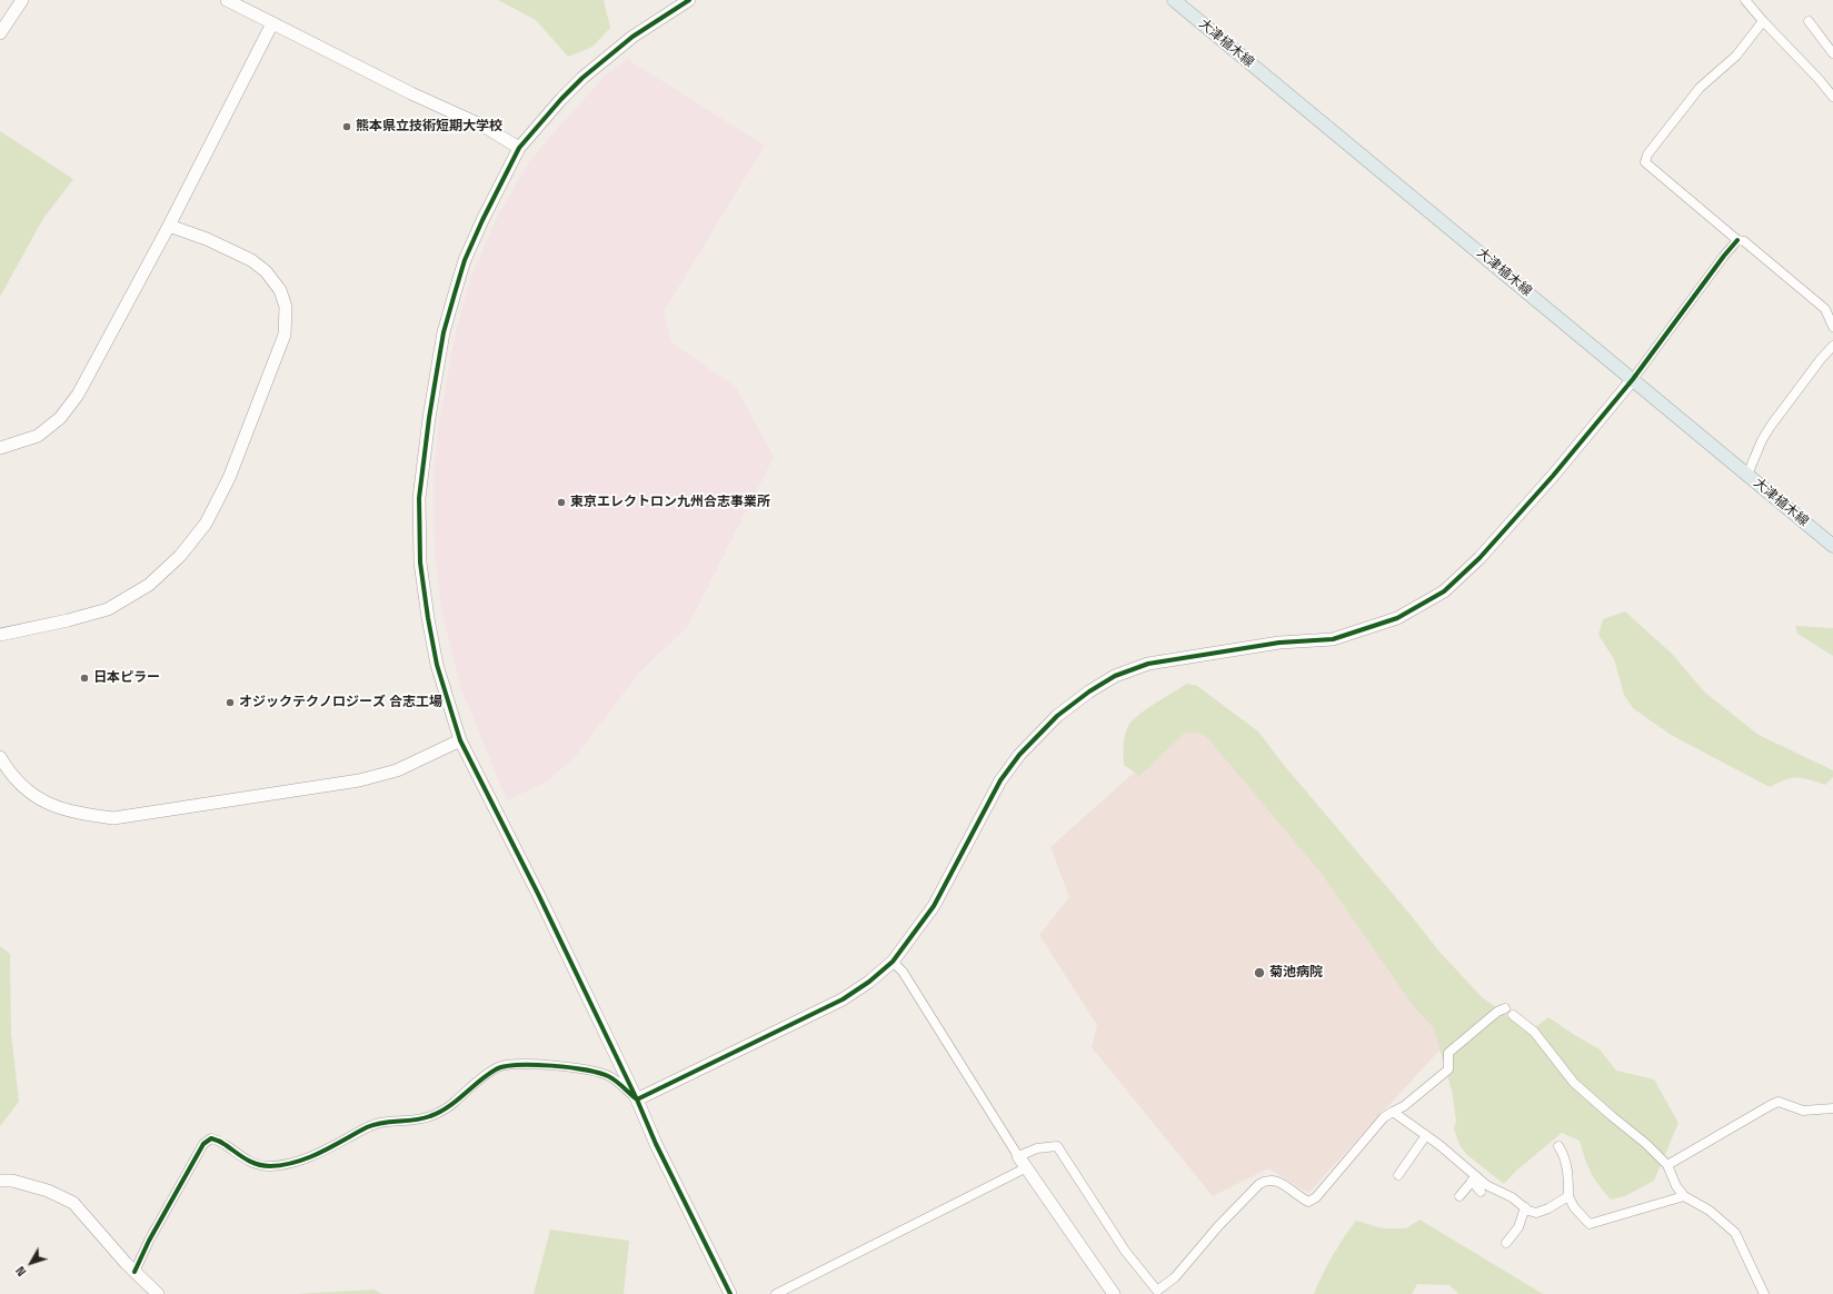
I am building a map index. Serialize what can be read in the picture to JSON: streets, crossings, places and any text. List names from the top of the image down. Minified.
{"streets":{"main road":["大津植木線"]},"places":["熊本県立技術短期大学校","東京エレクトロン九州合志事業所","日本ピラー","オジックテクノロジーズ 合志工場","菊池病院"],"north":"bottom left"}
